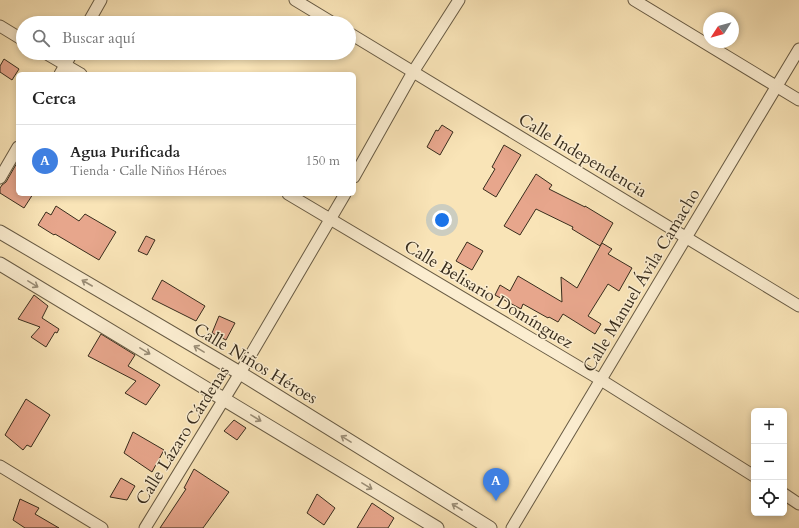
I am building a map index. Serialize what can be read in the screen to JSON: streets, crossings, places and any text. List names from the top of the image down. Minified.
{"streets":{"street":["Calle Independencia","Calle Manuel Ávila Camacho","Calle Belisario Domínguez","Calle Niños Héroes","Calle Lázaro Cárdenas"]},"crossings":[["Calle Independencia","Calle Manuel Ávila Camacho"],["Calle Manuel Ávila Camacho","Calle Belisario Domínguez"],["Calle Belisario Domínguez","Calle Lázaro Cárdenas"],["Calle Niños Héroes","Calle Lázaro Cárdenas"]],"north":"bottom left","page":{"search":"Buscar aquí","heading":"Cerca","list":[{"mark":"A","name":"Agua Purificada","note":"Tienda · Calle Niños Héroes","value":"150 m"}],"map_buttons":["+","−"],"pins":"A"}}
